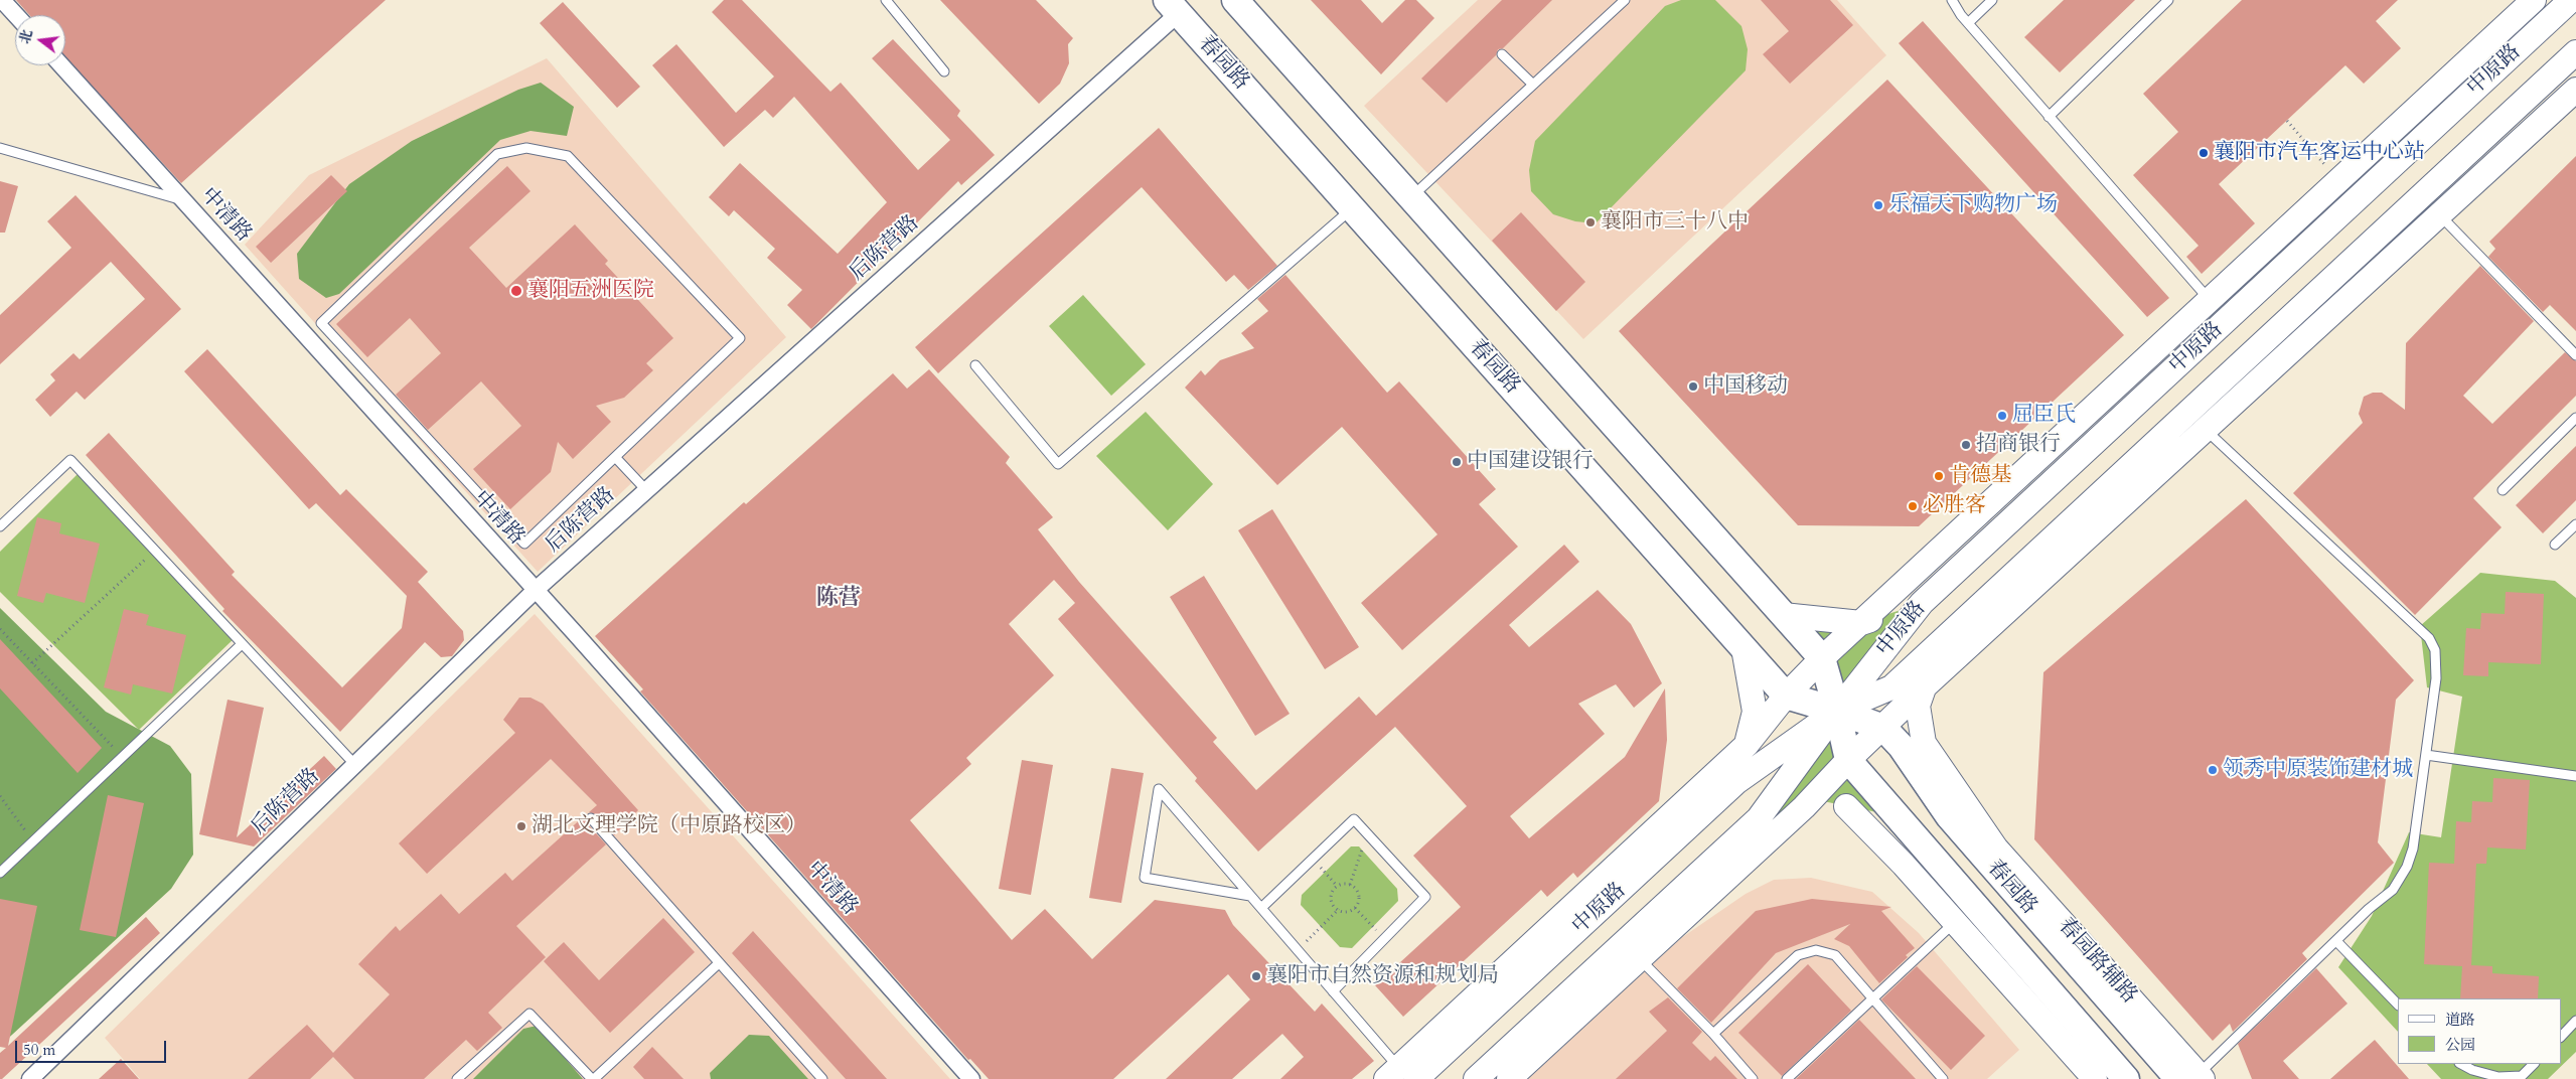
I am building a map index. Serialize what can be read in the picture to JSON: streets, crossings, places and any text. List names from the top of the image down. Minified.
{"streets":{"main road":["春园路"],"street":["中原路","中清路","后陈营路","春园路辅路"]},"crossings":[["春园路","中原路"],["春园路","后陈营路"],["春园路","春园路辅路"],["中清路","后陈营路"]],"districts":["陈营"],"places":["襄阳市汽车客运中心站","乐福天下购物广场","襄阳市三十八中","襄阳五洲医院","中国移动","屈臣氏","招商银行","中国建设银行","肯德基","必胜客","领秀中原装饰建材城","湖北文理学院（中原路校区）","襄阳市自然资源和规划局"],"legend":["道路","公园"],"scale_bar":"50 m","north":"left"}
